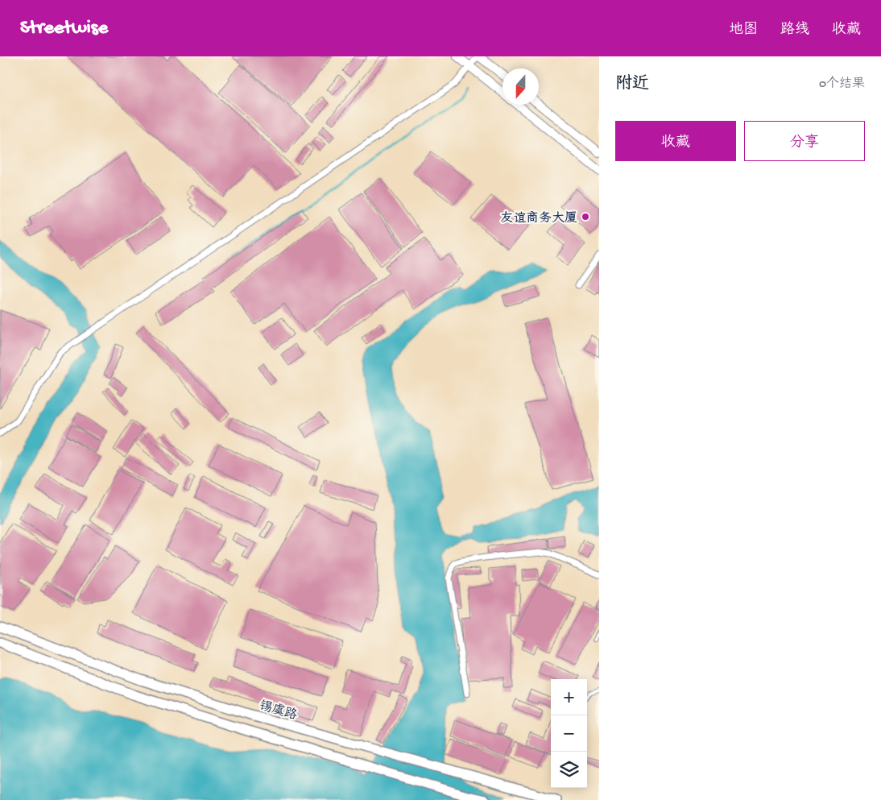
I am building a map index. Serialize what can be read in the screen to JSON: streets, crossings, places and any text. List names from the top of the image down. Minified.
{"streets":{"main road":["锡虞路"]},"places":["友谊商务大厦"],"north":"bottom","page":{"header":"Streetwise","nav":["地图","路线","收藏"],"heading":["附近","0个结果"],"buttons":["收藏","分享"],"map_buttons":["+","−"]}}
